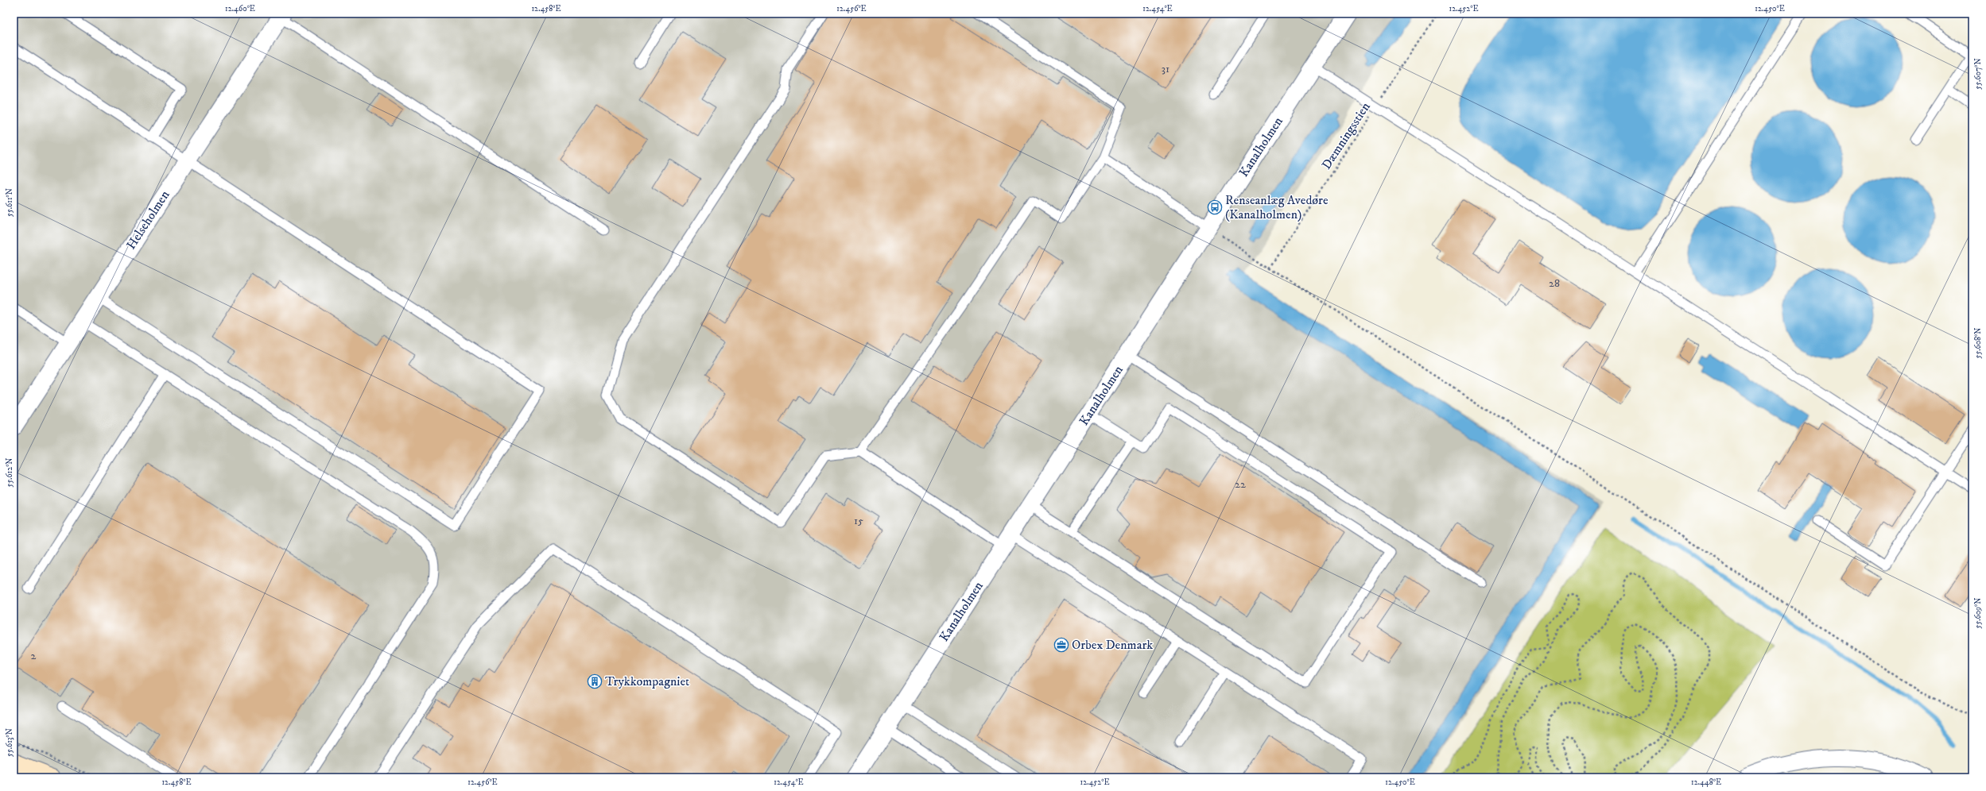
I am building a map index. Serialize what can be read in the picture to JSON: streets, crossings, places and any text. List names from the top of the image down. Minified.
{"streets":{"street":["Kanalholmen","Helseholmen"],"path":["Dæmningsstien"]},"places":{"bus stop":["Renseanlæg Avedøre (Kanalholmen)"],"office":["Orbex Denmark"],"building":["Trykkompagniet"]},"house_numbers":["31","28","22","15","2"],"coordinates":["12.460°E","12.458°E","12.456°E","12.454°E","12.452°E","12.450°E","55.607°N","55.611°N","55.608°N","55.612°N","55.609°N","55.613°N","12.448°E"]}
